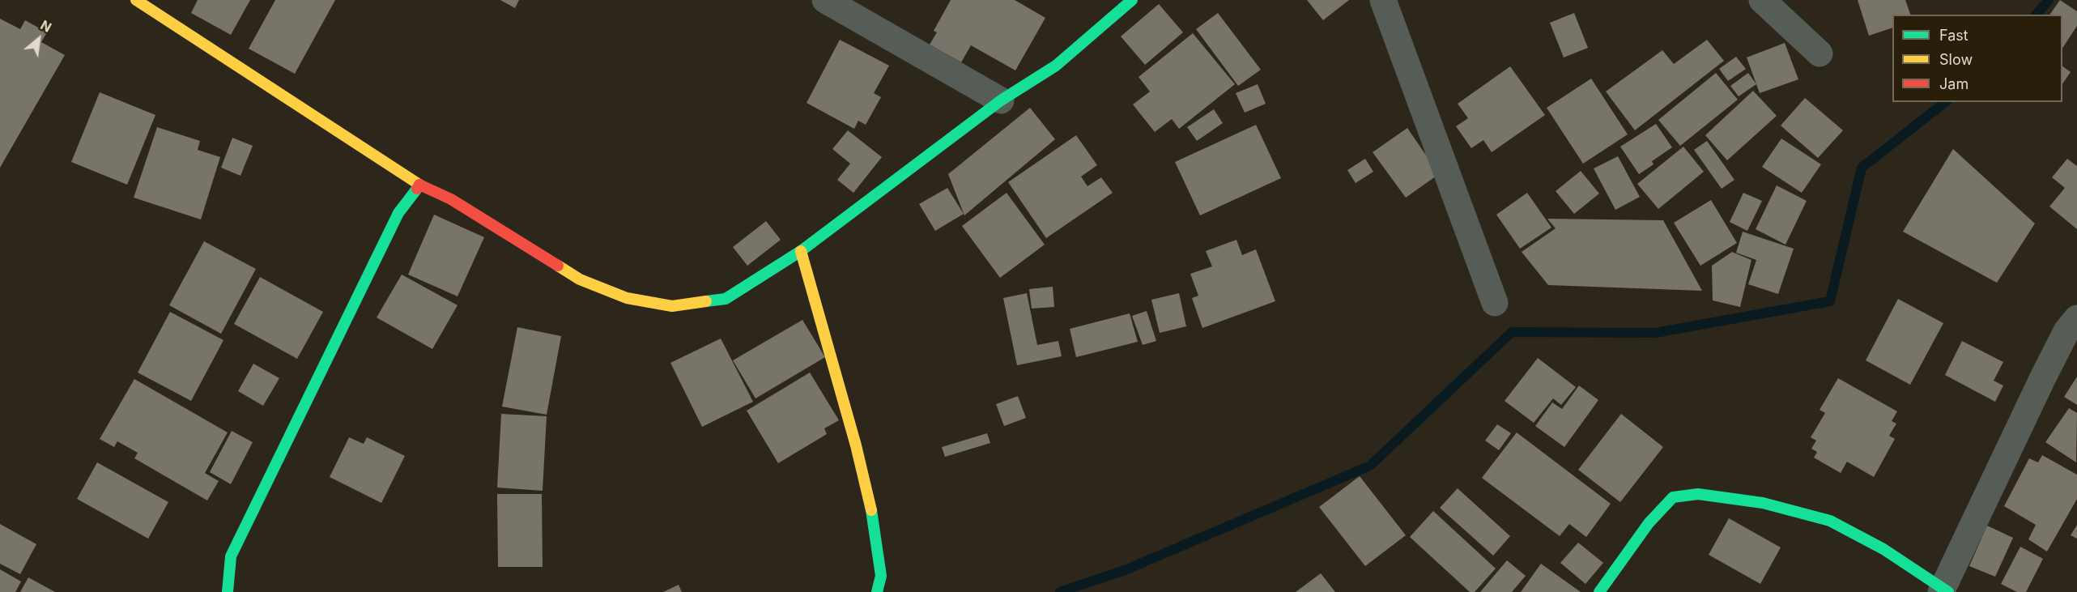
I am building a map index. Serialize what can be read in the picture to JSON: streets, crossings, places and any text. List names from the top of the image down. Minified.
{"legend":["Fast","Slow","Jam"],"north":"top right"}
